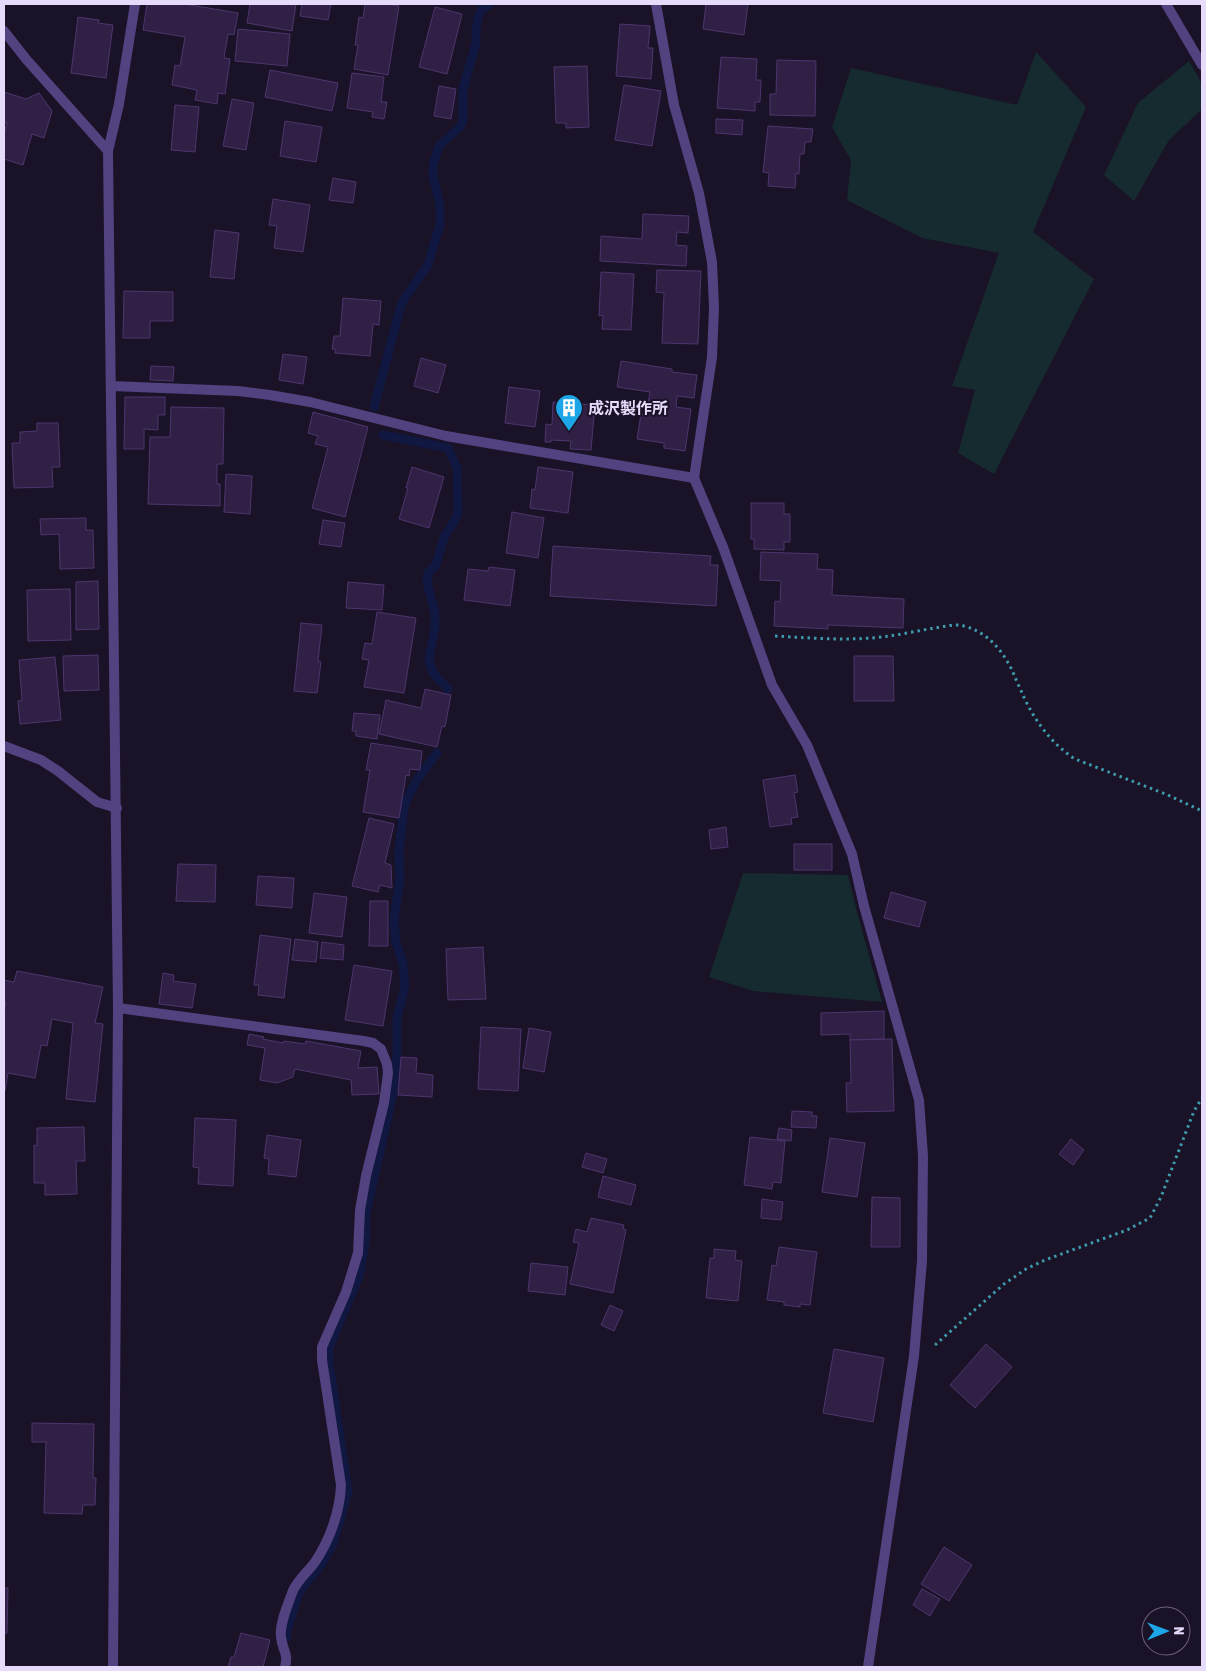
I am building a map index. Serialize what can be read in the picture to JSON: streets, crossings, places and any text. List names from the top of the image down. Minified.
{"places":{"building":["成沢製作所"]},"north":"right"}
